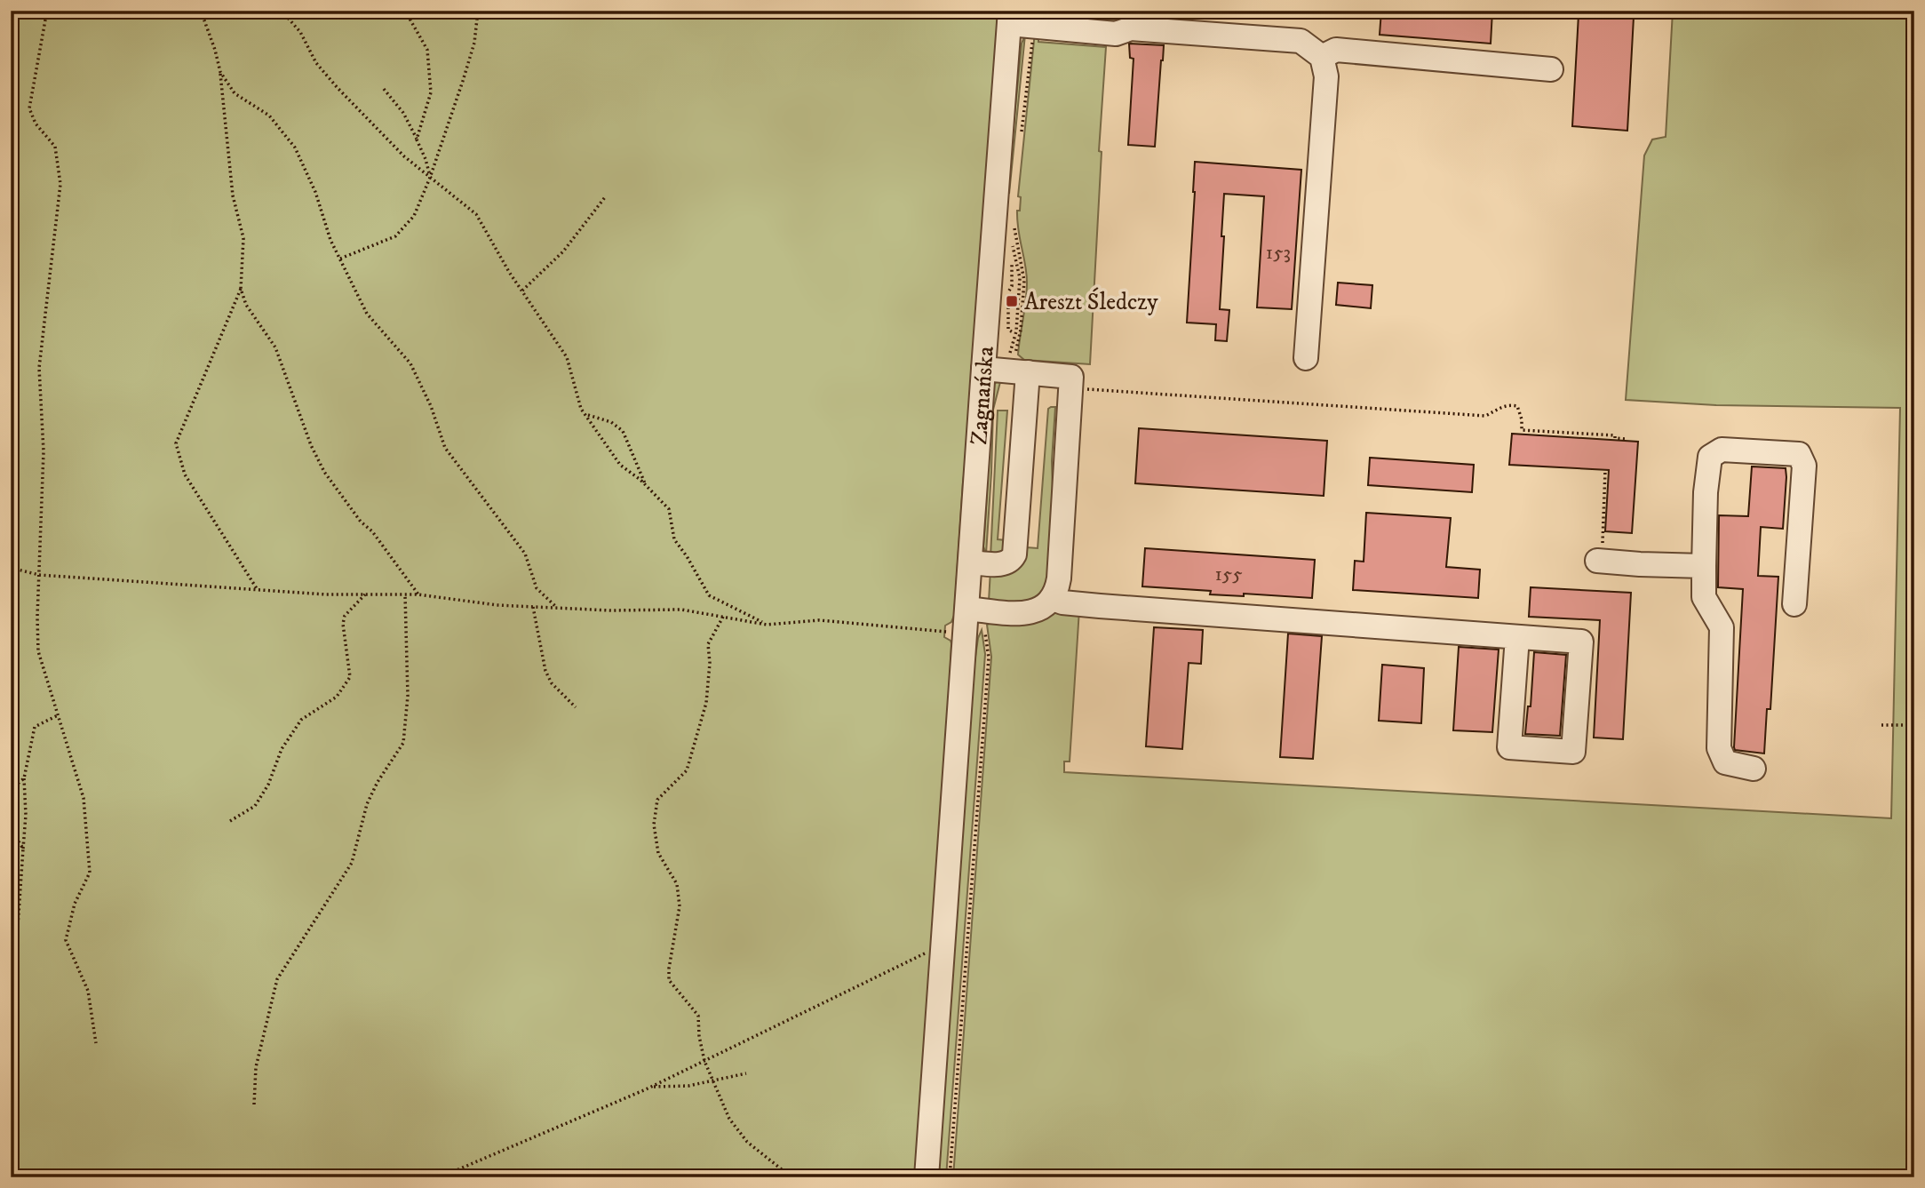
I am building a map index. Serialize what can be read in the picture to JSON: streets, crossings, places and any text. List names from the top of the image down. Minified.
{"streets":{"street":["Zagnańska"]},"places":{"transit":["Areszt Śledczy"]},"house_numbers":["153","155"]}
